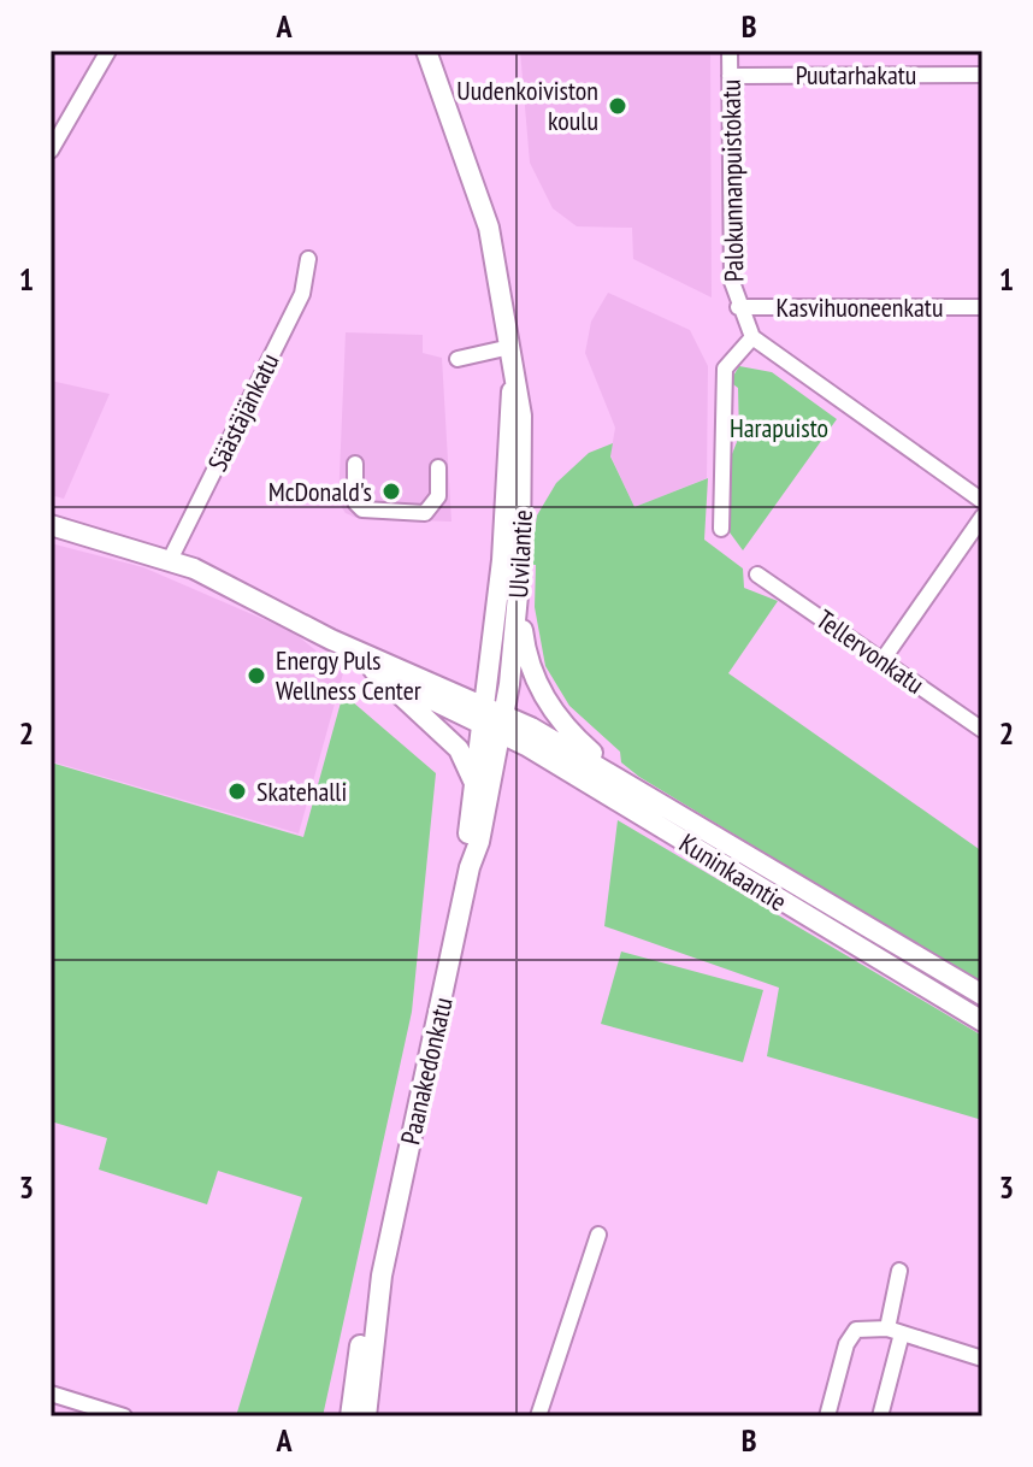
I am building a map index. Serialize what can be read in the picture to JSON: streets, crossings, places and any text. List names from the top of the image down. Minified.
{"streets":{"main road":["Ulvilantie","Kuninkaantie","Paanakedonkatu"],"street":["Puutarhakatu","Palokunnanpuistokatu","Kasvihuoneenkatu","Säästäjänkatu","Tellervonkatu"]},"crossings":[["Puutarhakatu","Palokunnanpuistokatu"],["Palokunnanpuistokatu","Kasvihuoneenkatu"],["Ulvilantie","Kuninkaantie"],["Ulvilantie","Paanakedonkatu"],["Kuninkaantie","Paanakedonkatu"]],"parks":["Harapuisto"],"places":["Uudenkoiviston koulu","McDonald's","Energy Puls Wellness Center","Skatehalli"],"grid":{"columns":["A","B"],"rows":["1","2","3"]}}
